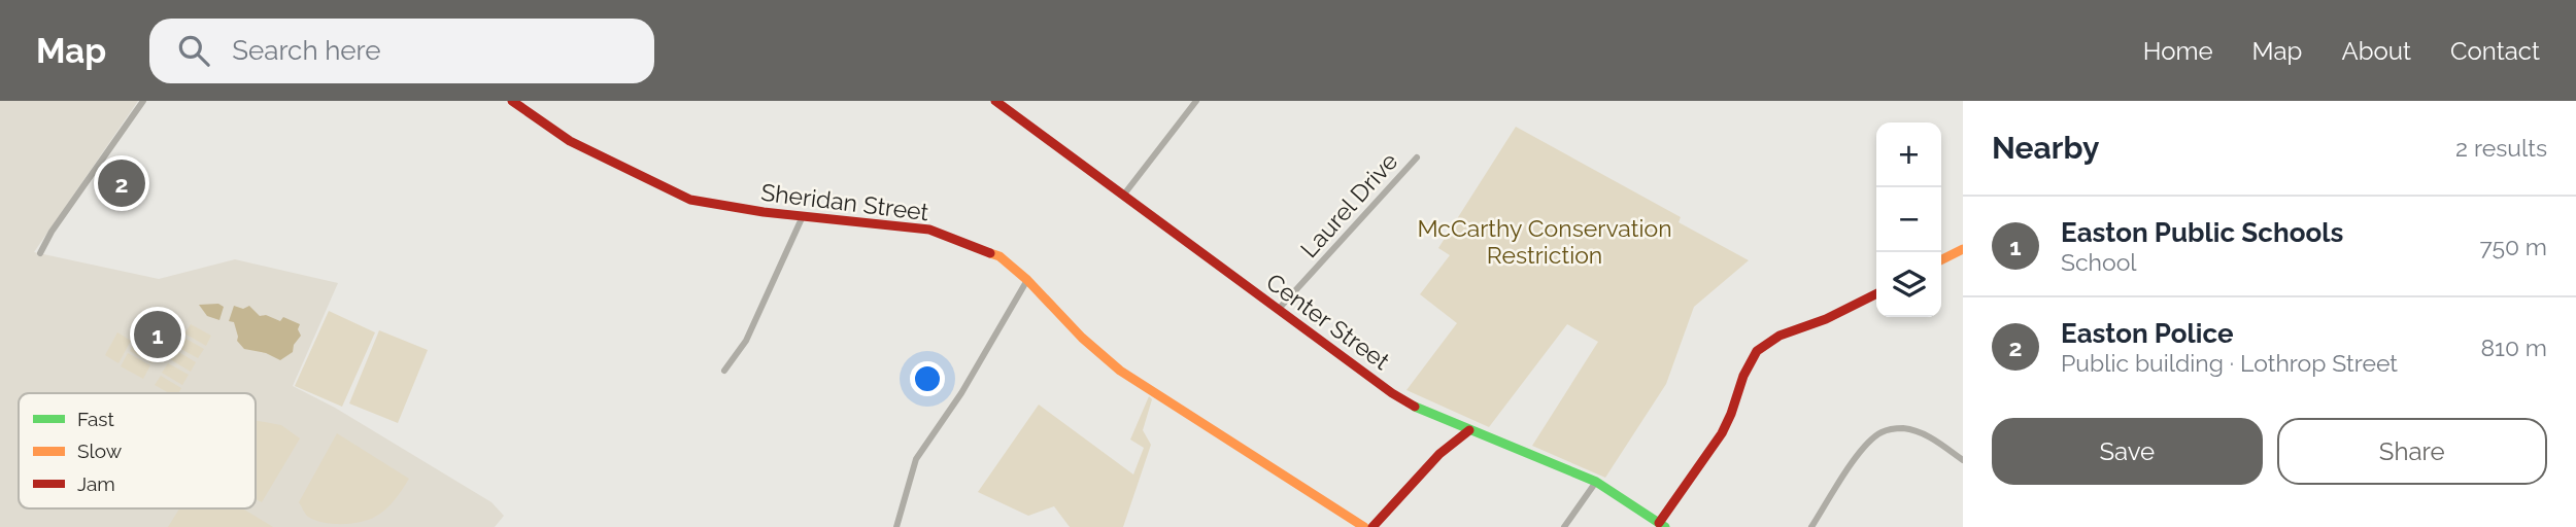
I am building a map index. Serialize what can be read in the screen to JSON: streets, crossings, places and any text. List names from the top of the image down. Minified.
{"streets":{"main road":["Sheridan Street","Center Street"],"street":["Laurel Drive"]},"crossings":[["Laurel Drive","Center Street"]],"parks":["McCarthy Conservation Restriction"],"legend":["Fast","Slow","Jam"],"page":{"header":"Map","search":"Search here","nav":["Home","Map","About","Contact"],"heading":["Nearby","2 results"],"map_buttons":["+","−"],"pins":["2","1"],"list":[{"mark":"1","name":"Easton Public Schools","note":"School","value":"750 m"},{"mark":"2","name":"Easton Police","note":"Public building · Lothrop Street","value":"810 m"}],"buttons":["Save","Share"]}}
